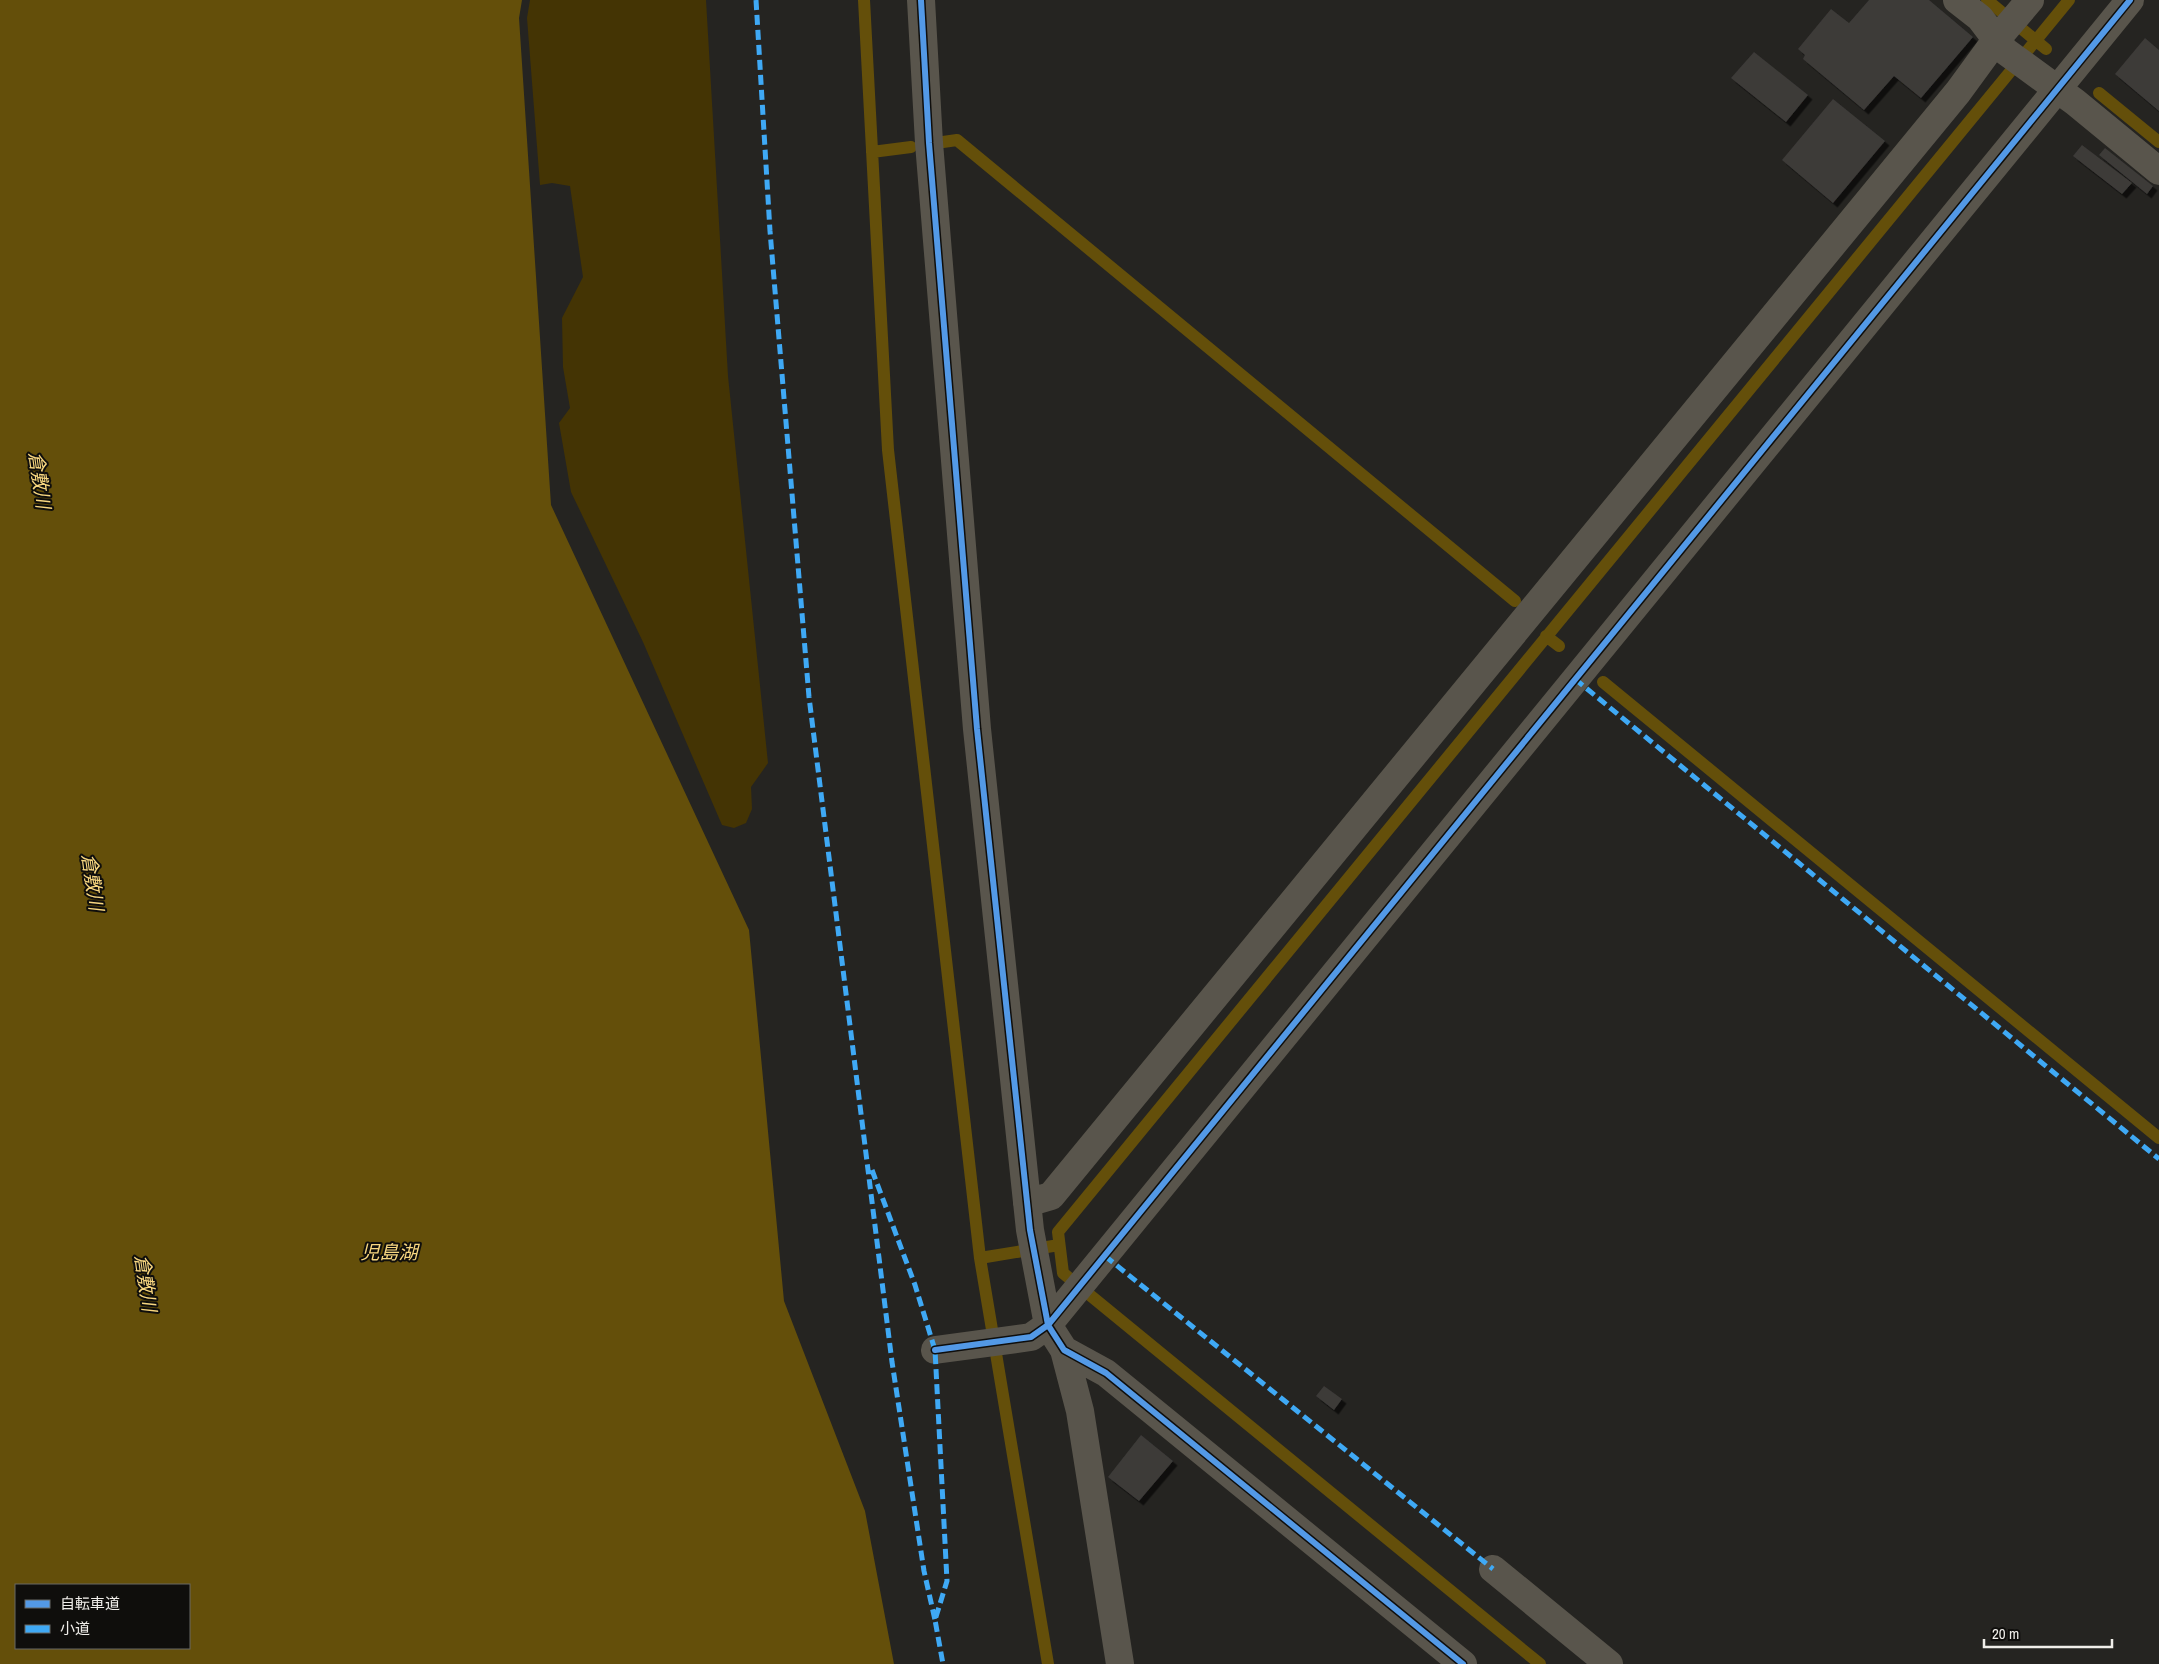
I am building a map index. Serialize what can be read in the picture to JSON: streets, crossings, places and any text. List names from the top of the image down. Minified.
{"water":["倉敷川","児島湖"],"legend":["自転車道","小道"],"scale_bar":"20 m"}
